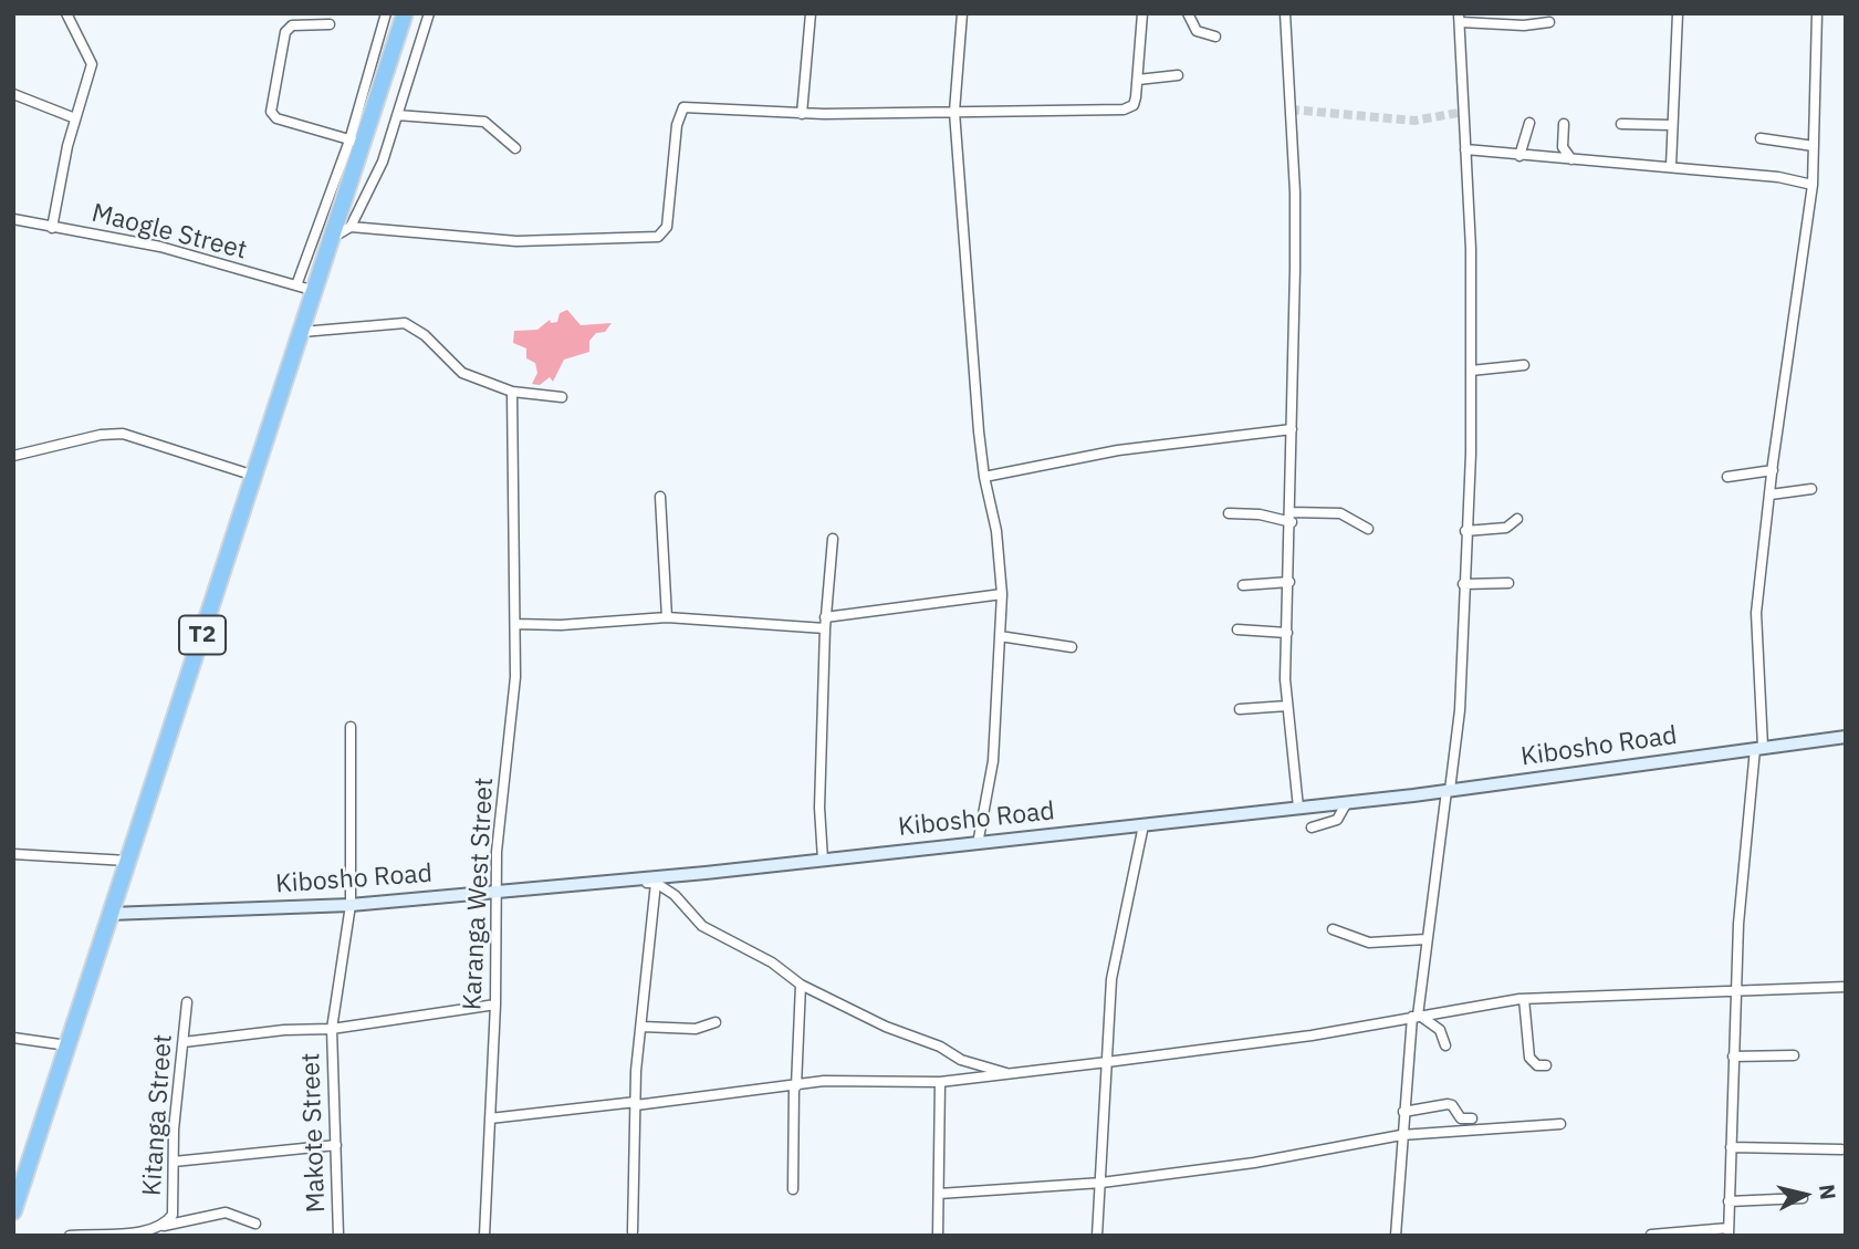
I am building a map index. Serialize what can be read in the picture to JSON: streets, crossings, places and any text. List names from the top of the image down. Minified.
{"streets":{"highway":["T2"],"street":["Maogle Street","Kibosho Road","Karanga West Street","Kitanga Street","Makote Street"]},"crossings":[["Maogle Street","T2"],["T2","Kibosho Road"],["Kibosho Road","Karanga West Street"],["Kibosho Road","Makote Street"],["Karanga West Street","Makote Street"]],"north":"right"}
